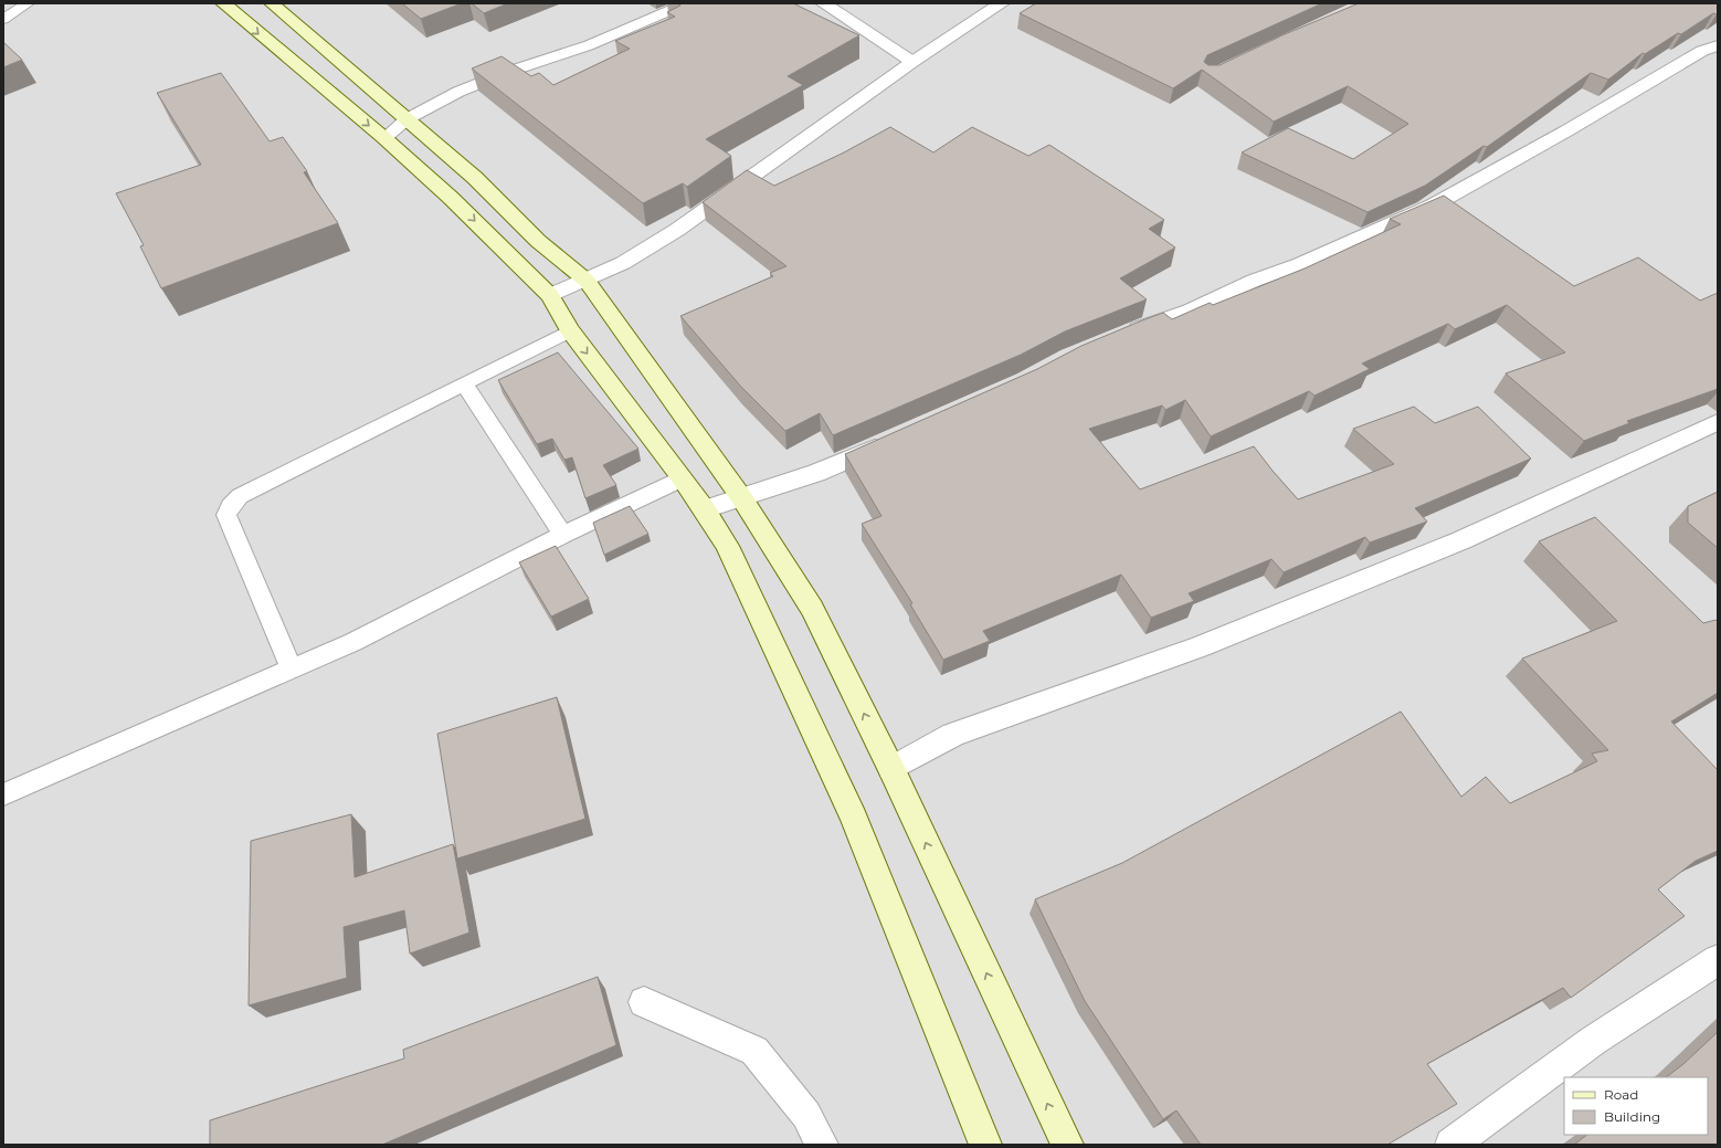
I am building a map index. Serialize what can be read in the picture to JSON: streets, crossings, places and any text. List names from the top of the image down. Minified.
{"legend":["Road","Building"]}
